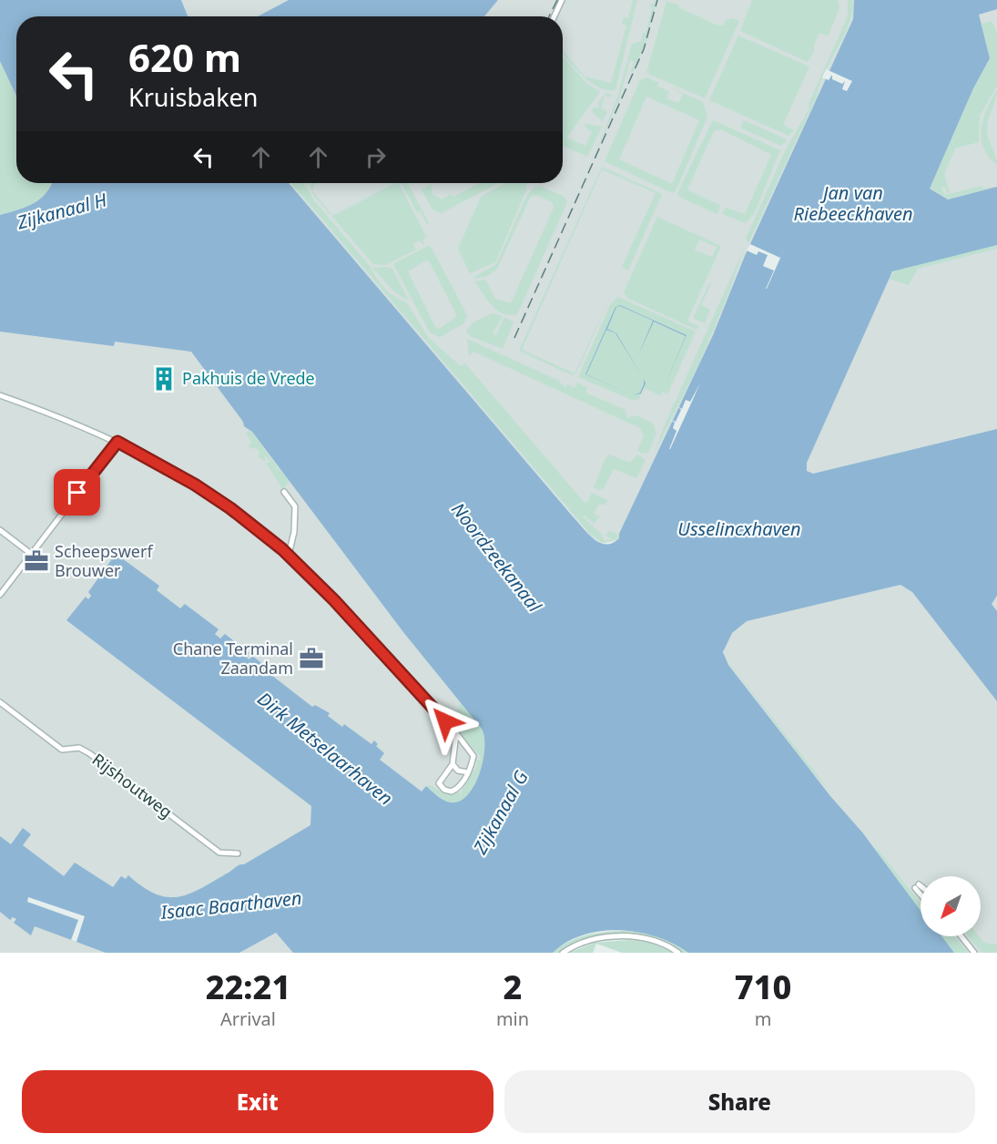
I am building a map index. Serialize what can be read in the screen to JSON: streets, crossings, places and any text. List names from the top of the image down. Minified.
{"streets":{"street":["Rijshoutweg"]},"water":["Jan van Riebeeckhaven","Zijkanaal H","Usselincxhaven","Noordzeekanaal","Dirk Metselaarhaven","Zijkanaal G","Isaac Baarthaven"],"places":{"building":["Pakhuis de Vrede"],"office":["Scheepswerf Brouwer","Chane Terminal Zaandam"]},"north":"bottom left","page":{"turn":["620 m","Kruisbaken"],"eta":["22:21","Arrival","2","min","710","m"],"buttons":["Exit","Share"]}}
